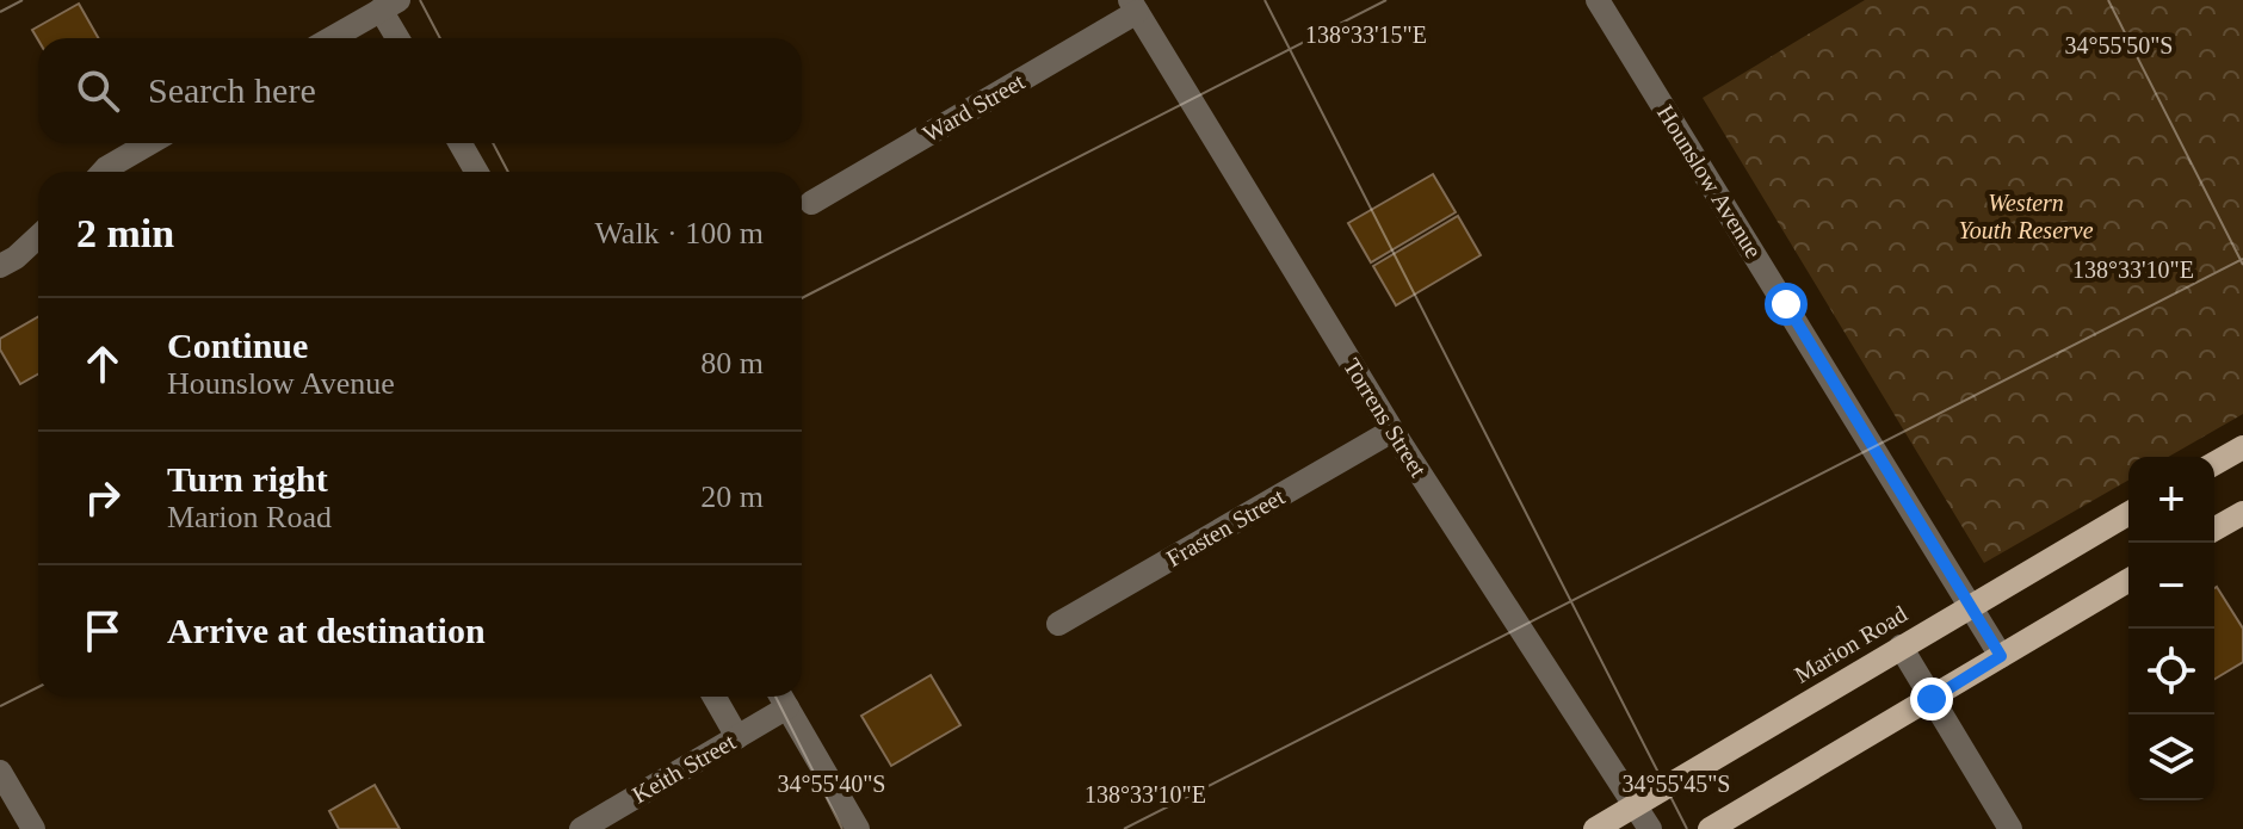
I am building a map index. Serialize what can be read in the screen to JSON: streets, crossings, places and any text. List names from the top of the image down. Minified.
{"streets":{"main road":["Marion Road"],"street":["Ward Street","Hounslow Avenue","Torrens Street","Frasten Street","Keith Street"]},"crossings":[["Ward Street","Torrens Street"],["Hounslow Avenue","Marion Road"],["Torrens Street","Frasten Street"],["Torrens Street","Marion Road"]],"parks":["Western Youth Reserve"],"page":{"search":"Search here","heading":["2 min","Walk · 100 m"],"list":[["Continue","Hounslow Avenue","80 m"],["Turn right","Marion Road","20 m"],"Arrive at destination"],"map_buttons":["+","−"]},"coordinates":["138°33'15\"E","34°55'50\"S","138°33'10\"E","34°55'40\"S","34°55'45\"S"]}
